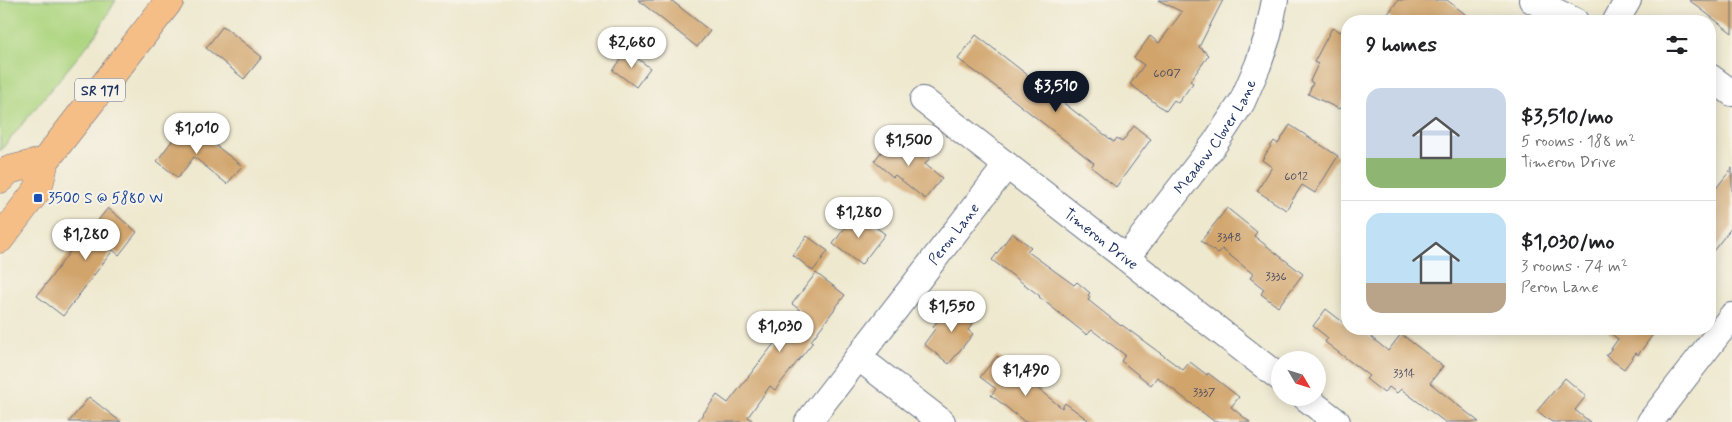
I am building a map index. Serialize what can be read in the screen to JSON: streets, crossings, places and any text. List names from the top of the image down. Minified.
{"streets":{"main road":["SR 171"],"street":["Meadow Clover Lane","Peron Lane","Timeron Drive"]},"crossings":[["Meadow Clover Lane","Timeron Drive"],["Peron Lane","Timeron Drive"]],"places":{"transit":["3500 S @ 5880 W"]},"house_numbers":["6007","6012","3348","3336","3314","3337"],"north":"bottom right","page":{"heading":"9 homes","price":["$2,680","$3,510","$1,010","$1,500","$1,280","$1,280","$1,550","$1,030","$1,490"],"list":[{"name":"$3,510/mo","note":"5 rooms · 188 m² · Timeron Drive"},{"name":"$1,030/mo","note":"3 rooms · 74 m² · Peron Lane"}]}}
